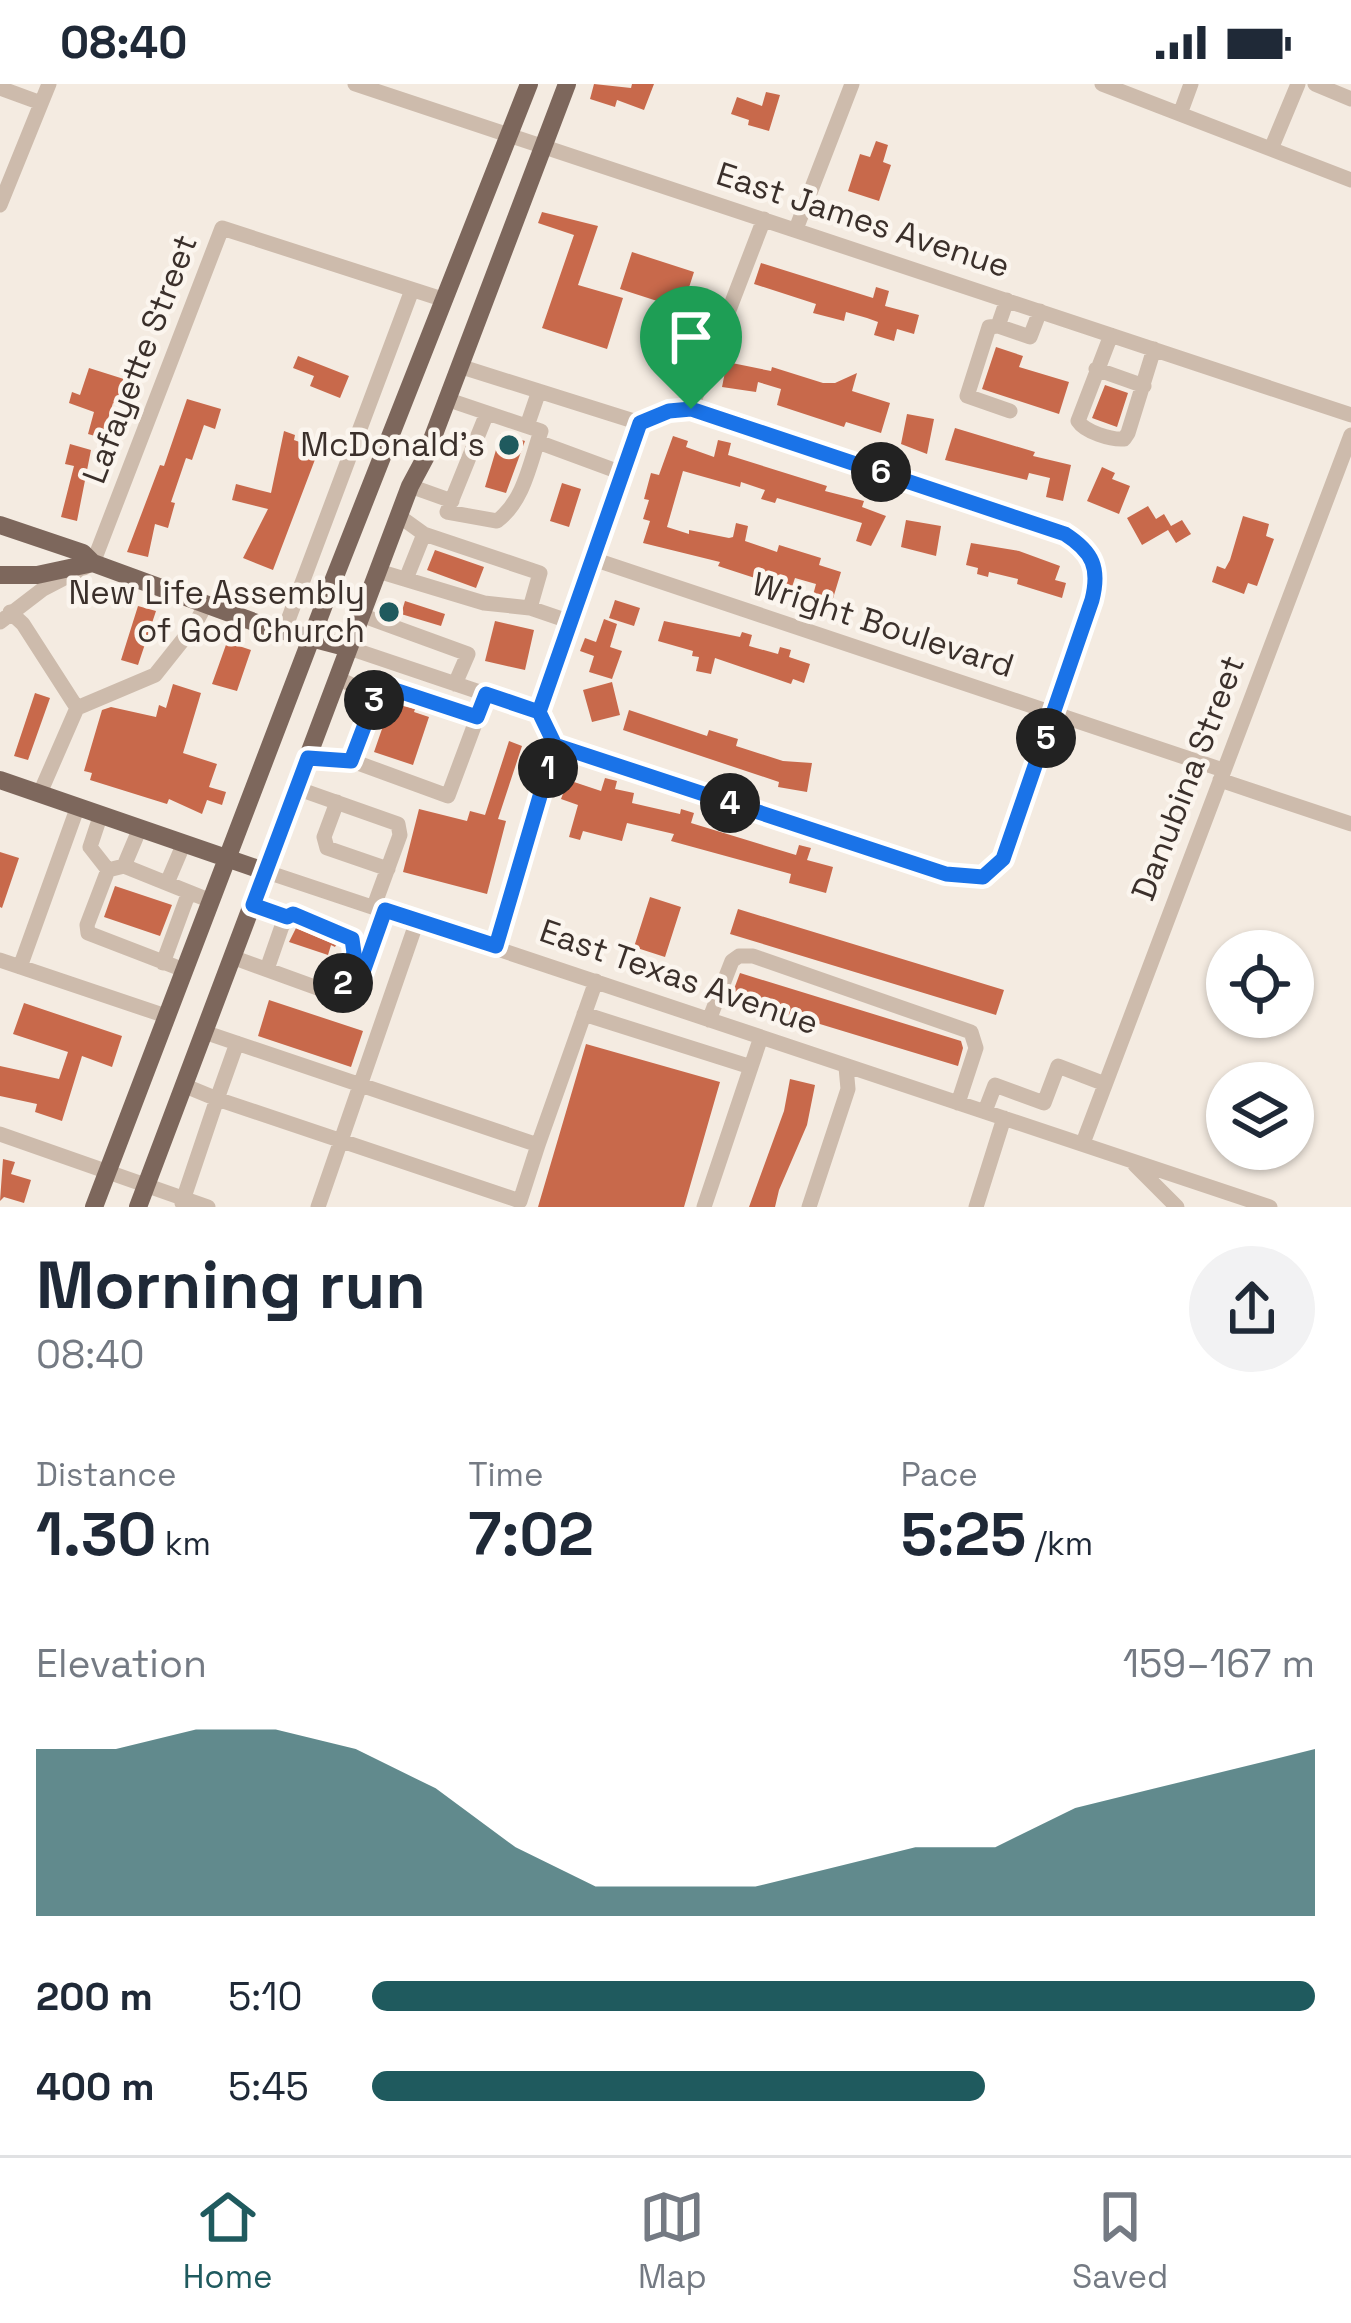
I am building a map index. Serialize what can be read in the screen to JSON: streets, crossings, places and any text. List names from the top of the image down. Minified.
{"streets":{"main road":["East Texas Avenue"],"street":["East James Avenue","Lafayette Street","Wright Boulevard","Danubina Street"]},"crossings":[["Wright Boulevard","Danubina Street"],["Danubina Street","East Texas Avenue"]],"places":["McDonald's","New Life Assembly of God Church"],"page":{"status":"08:40","pins":["6","3","5","1","4","2"],"heading":["Morning run","08:40"],"stats":[["Distance","1.30 km"],["Time","7:02"],["Pace","5:25 /km"]],"chart":["Elevation","159–167 m"],"list":[{"name":"200 m","note":"5:10"},{"name":"400 m","note":"5:45"}],"tabs":["Home","Map","Saved"]}}
